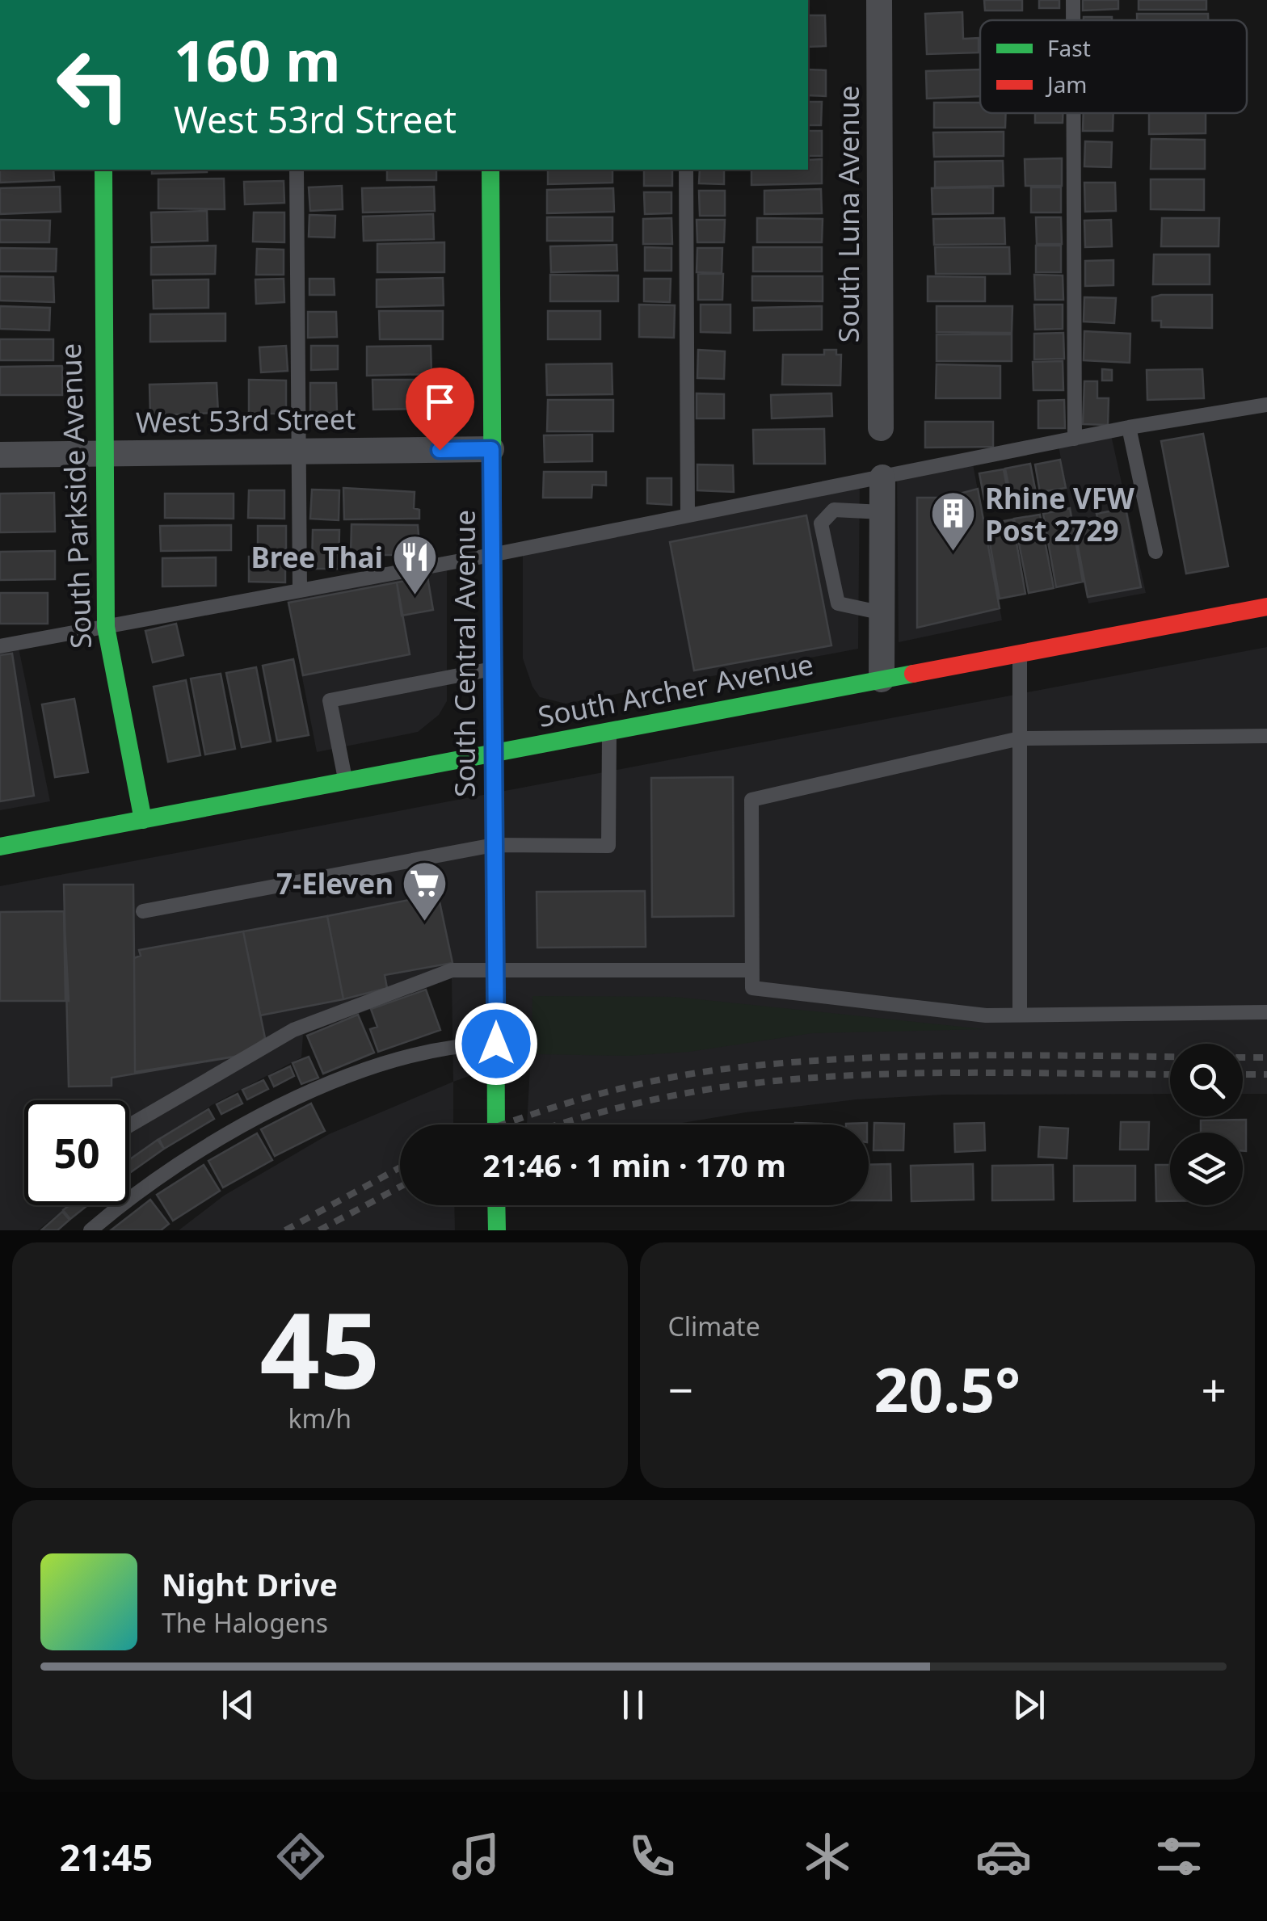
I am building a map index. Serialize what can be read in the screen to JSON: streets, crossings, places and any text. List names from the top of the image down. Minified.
{"streets":{"main road":["South Parkside Avenue","South Central Avenue","South Archer Avenue"],"street":["South Luna Avenue","West 53rd Street"]},"crossings":[["West 53rd Street","South Parkside Avenue"],["West 53rd Street","South Central Avenue"],["South Parkside Avenue","South Archer Avenue"],["South Central Avenue","South Archer Avenue"]],"places":{"building":["Rhine VFW Post 2729"],"restaurant":["Bree Thai"],"supermarket":["7-Eleven"]},"legend":["Fast","Jam"],"page":{"turn":["160 m","West 53rd Street"],"limit":"50","trip":"21:46 · 1 min · 170 m","tile":[["45","km/h"],"Climate"],"heat":["−","20.5°","+"],"song":["Night Drive","The Halogens"],"tabs":"21:45"}}
